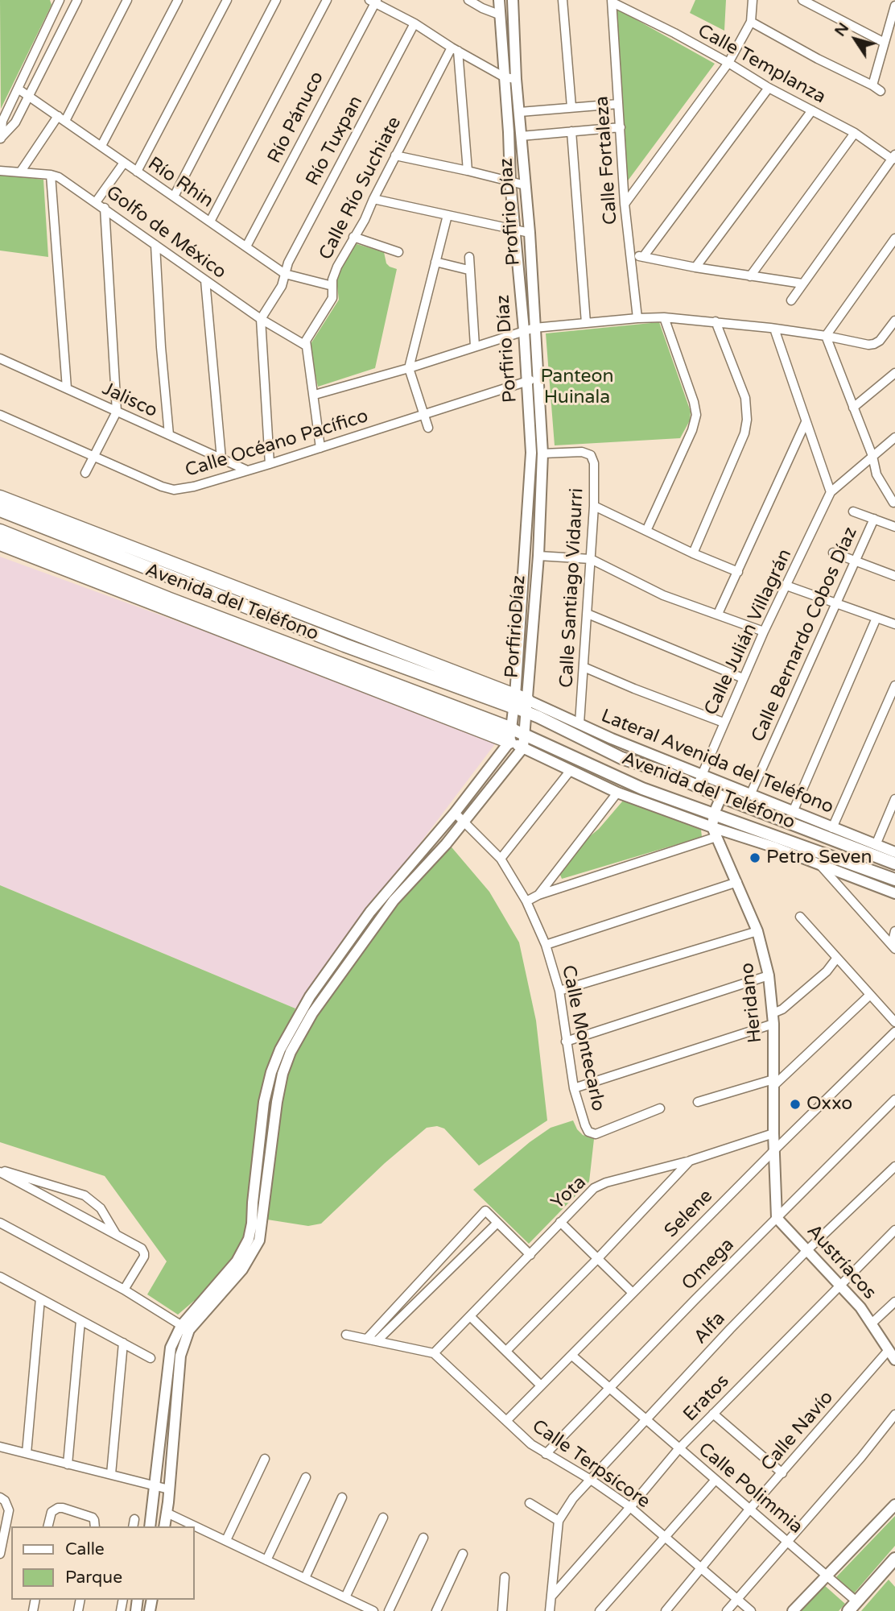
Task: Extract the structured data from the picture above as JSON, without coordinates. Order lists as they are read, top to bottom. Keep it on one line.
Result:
{"streets":{"main road":["Avenida del Teléfono"],"street":["Calle Templanza","Río Pánuco","Río Tuxpan","Calle Fortaleza","Río Rhin","Calle Río Suchiate","Profirio Díaz","Golfo de México","Porfirio Díaz","Jalisco","Calle Océano Pacífico","Calle Santiago Vidaurri","PorfirioDíaz","Calle Julián Villagrán","Calle Bernardo Cobos Díaz","Lateral Avenida del Teléfono","Heridano","Calle Montecarlo","Yota","Selene","Austríacos","Omega","Alfa","Eratos","Calle Navío","Calle Terpsícore","Calle Polimmia"]},"crossings":[["Calle Templanza","Calle Fortaleza"],["Río Pánuco","Río Rhin"],["Río Tuxpan","Río Rhin"],["Río Tuxpan","Golfo de México"],["Río Rhin","Calle Río Suchiate"],["Calle Río Suchiate","Golfo de México"],["Profirio Díaz","Porfirio Díaz"],["Profirio Díaz","Calle Océano Pacífico"],["Profirio Díaz","Calle Santiago Vidaurri"],["Profirio Díaz","PorfirioDíaz"],["Porfirio Díaz","Calle Océano Pacífico"],["Porfirio Díaz","Avenida del Teléfono"],["Porfirio Díaz","PorfirioDíaz"],["Porfirio Díaz","Lateral Avenida del Teléfono"],["Jalisco","Calle Océano Pacífico"],["Calle Santiago Vidaurri","Lateral Avenida del Teléfono"],["Avenida del Teléfono","PorfirioDíaz"],["Avenida del Teléfono","Calle Julián Villagrán"],["Avenida del Teléfono","Lateral Avenida del Teléfono"],["PorfirioDíaz","Lateral Avenida del Teléfono"],["Calle Julián Villagrán","Lateral Avenida del Teléfono"],["Calle Bernardo Cobos Díaz","Lateral Avenida del Teléfono"],["Heridano","Yota"],["Heridano","Selene"],["Heridano","Austríacos"],["Heridano","Omega"],["Yota","Calle Terpsícore"],["Selene","Calle Terpsícore"],["Selene","Calle Polimmia"],["Austríacos","Omega"],["Austríacos","Alfa"],["Austríacos","Eratos"],["Austríacos","Calle Navío"],["Omega","Calle Terpsícore"],["Omega","Calle Polimmia"],["Alfa","Calle Terpsícore"],["Alfa","Calle Polimmia"],["Eratos","Calle Terpsícore"],["Eratos","Calle Polimmia"],["Calle Navío","Calle Terpsícore"],["Calle Navío","Calle Polimmia"]],"parks":["Panteon Huinala"],"places":["Petro Seven","Oxxo"],"legend":["Calle","Parque"],"north":"top left"}
